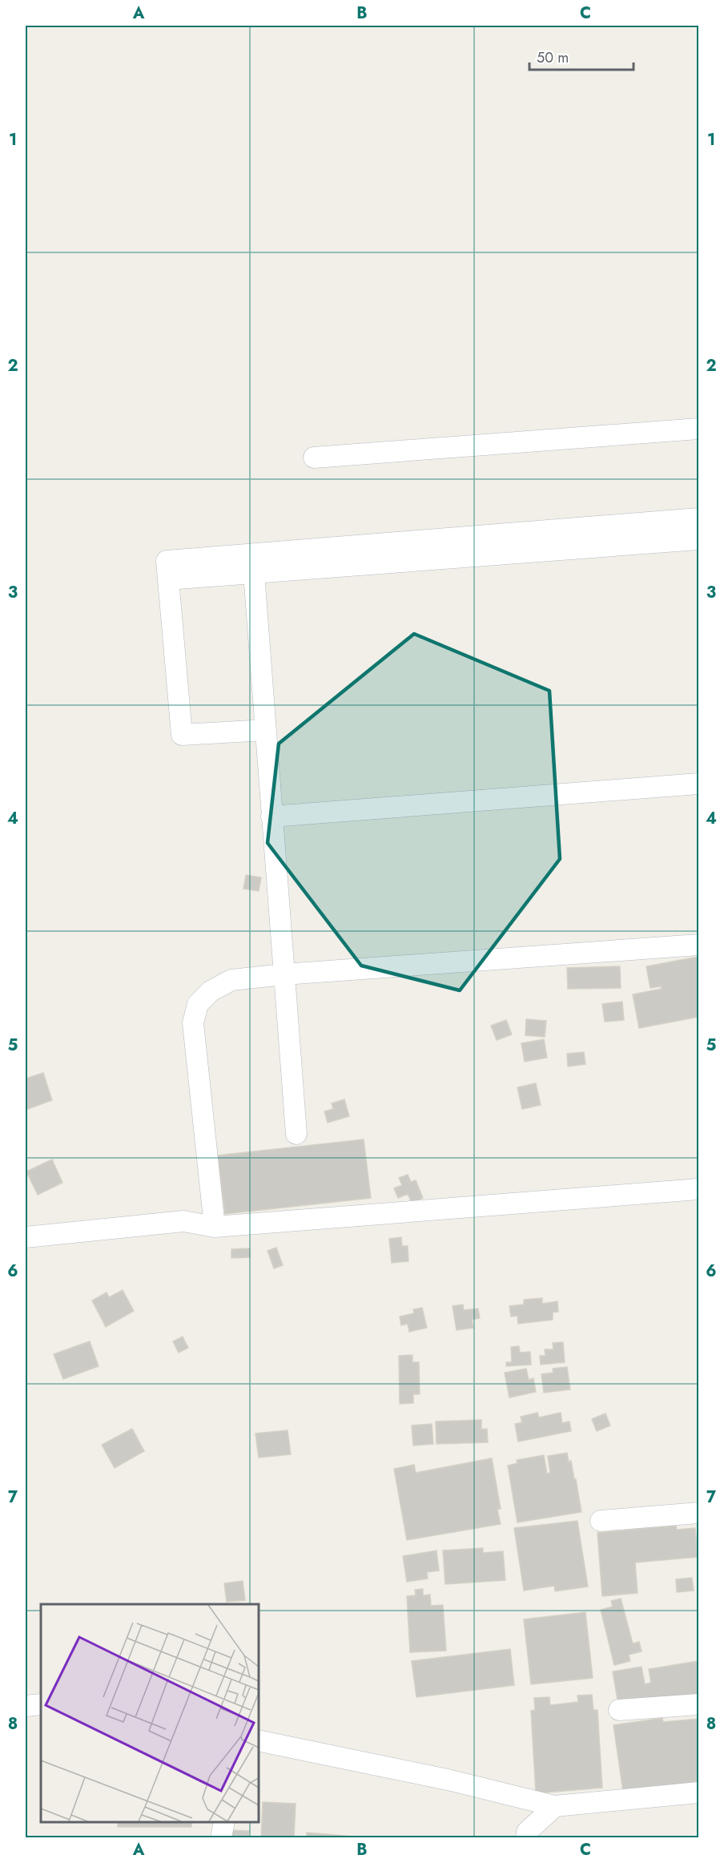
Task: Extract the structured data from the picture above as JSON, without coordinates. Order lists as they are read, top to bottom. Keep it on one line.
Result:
{"scale_bar":"50 m","grid":{"columns":["A","B","C"],"rows":["1","2","3","4","5","6","7","8"]}}
